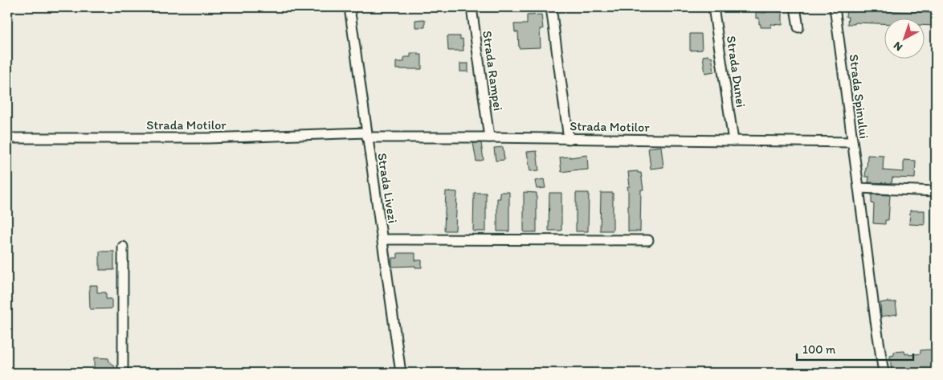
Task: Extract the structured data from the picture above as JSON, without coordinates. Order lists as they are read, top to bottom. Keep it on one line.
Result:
{"streets":{"street":["Strada Rampei","Strada Dunei","Strada Spinului","Strada Motilor","Strada Livezi"]},"crossings":[["Strada Rampei","Strada Motilor"],["Strada Dunei","Strada Motilor"],["Strada Spinului","Strada Motilor"],["Strada Motilor","Strada Livezi"]],"scale_bar":"100 m","north":"bottom left"}
